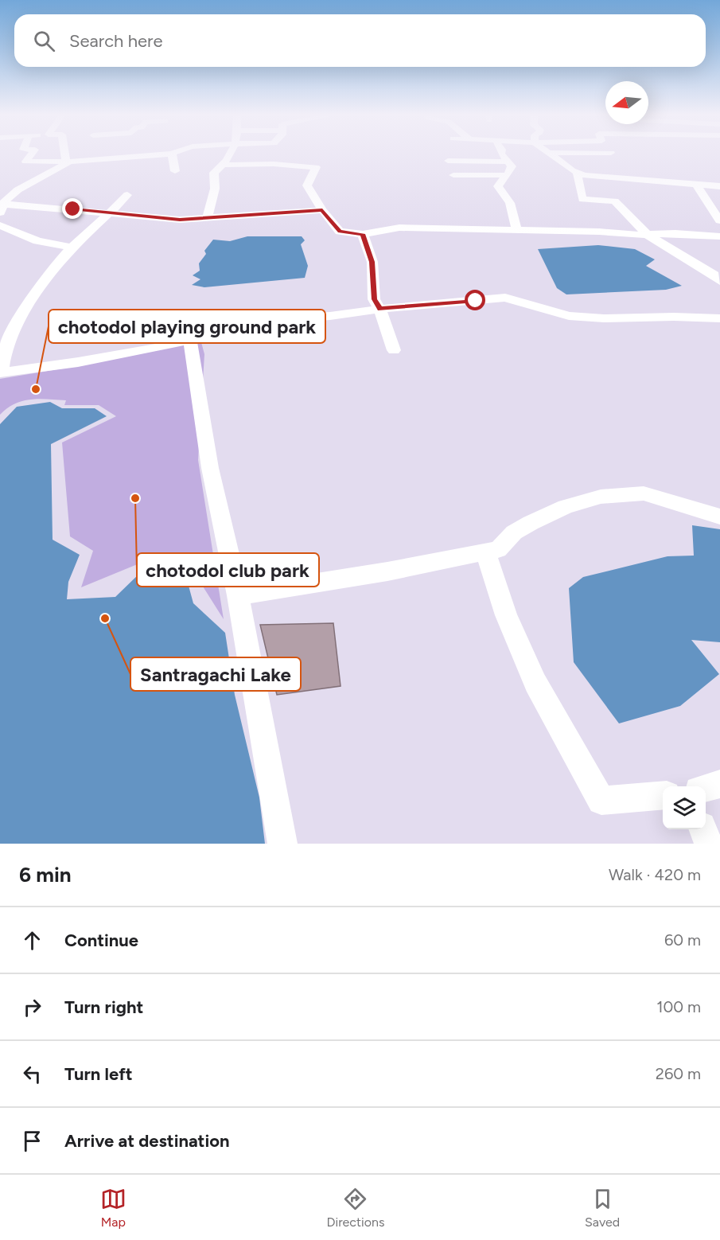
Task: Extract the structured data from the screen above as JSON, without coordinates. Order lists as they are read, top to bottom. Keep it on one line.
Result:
{"places":["chotodol playing ground park","chotodol club park","Santragachi Lake"],"north":"left","page":{"search":"Search here","heading":["6 min","Walk · 420 m"],"list":[["Continue","60 m"],["Turn right","100 m"],["Turn left","260 m"],"Arrive at destination"],"nav":["Map","Directions","Saved"]}}
